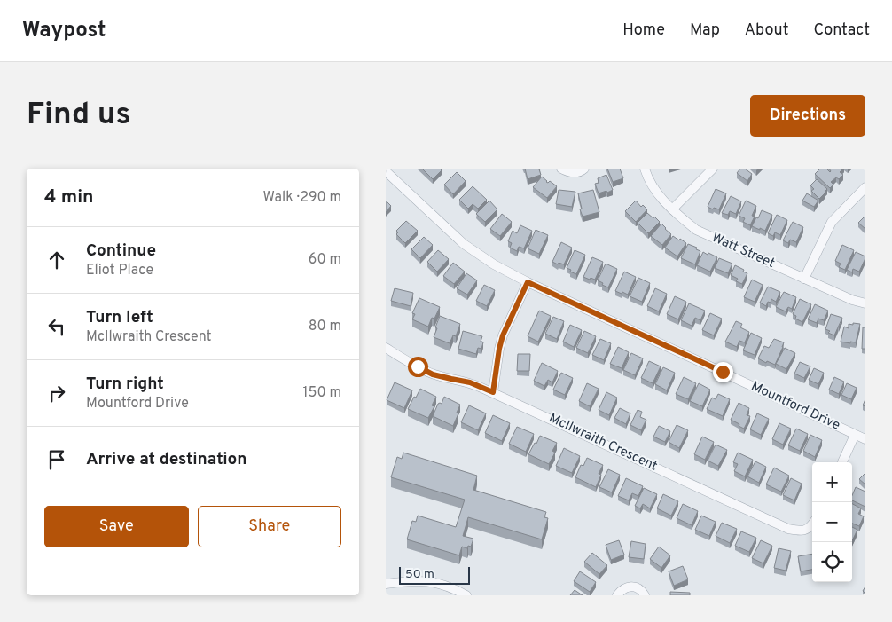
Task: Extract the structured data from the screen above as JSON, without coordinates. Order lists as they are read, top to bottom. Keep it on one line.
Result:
{"streets":{"street":["Watt Street","Mountford Drive","McIlwraith Crescent"]},"scale_bar":"50 m","page":{"header":"Waypost","nav":["Home","Map","About","Contact"],"buttons":["Directions",["Save","Share"]],"title":"Find us","heading":["4 min","Walk · 290 m"],"list":[["Continue","Eliot Place","60 m"],["Turn left","McIlwraith Crescent","80 m"],["Turn right","Mountford Drive","150 m"],"Arrive at destination"],"map_buttons":["+","−"],"scale":"50 m"}}
